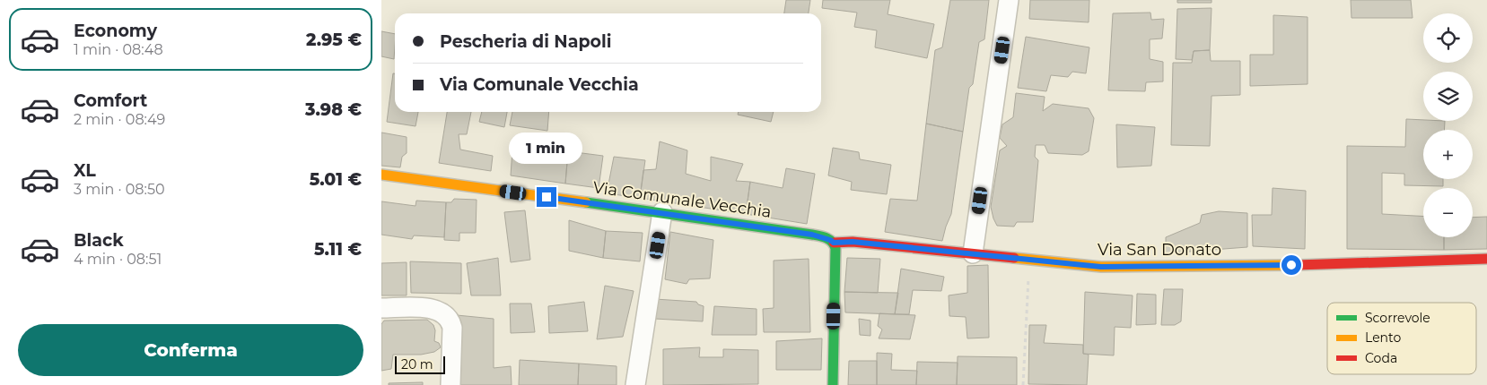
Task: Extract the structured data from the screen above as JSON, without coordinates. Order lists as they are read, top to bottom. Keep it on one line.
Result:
{"streets":{"street":["Via Comunale Vecchia","Via San Donato"]},"crossings":[["Via Comunale Vecchia","Via San Donato"]],"legend":["Scorrevole","Lento","Coda"],"scale_bar":"20 m","page":{"list":[{"name":"Economy","note":"1 min · 08:48","value":"2.95 €"},{"name":"Comfort","note":"2 min · 08:49","value":"3.98 €"},{"name":"XL","note":"3 min · 08:50","value":"5.01 €"},{"name":"Black","note":"4 min · 08:51","value":"5.11 €"}],"map_buttons":["+","−"],"banner":["Pescheria di Napoli","Via Comunale Vecchia"],"bubble":"1 min","buttons":"Conferma","scale":"20 m"}}
